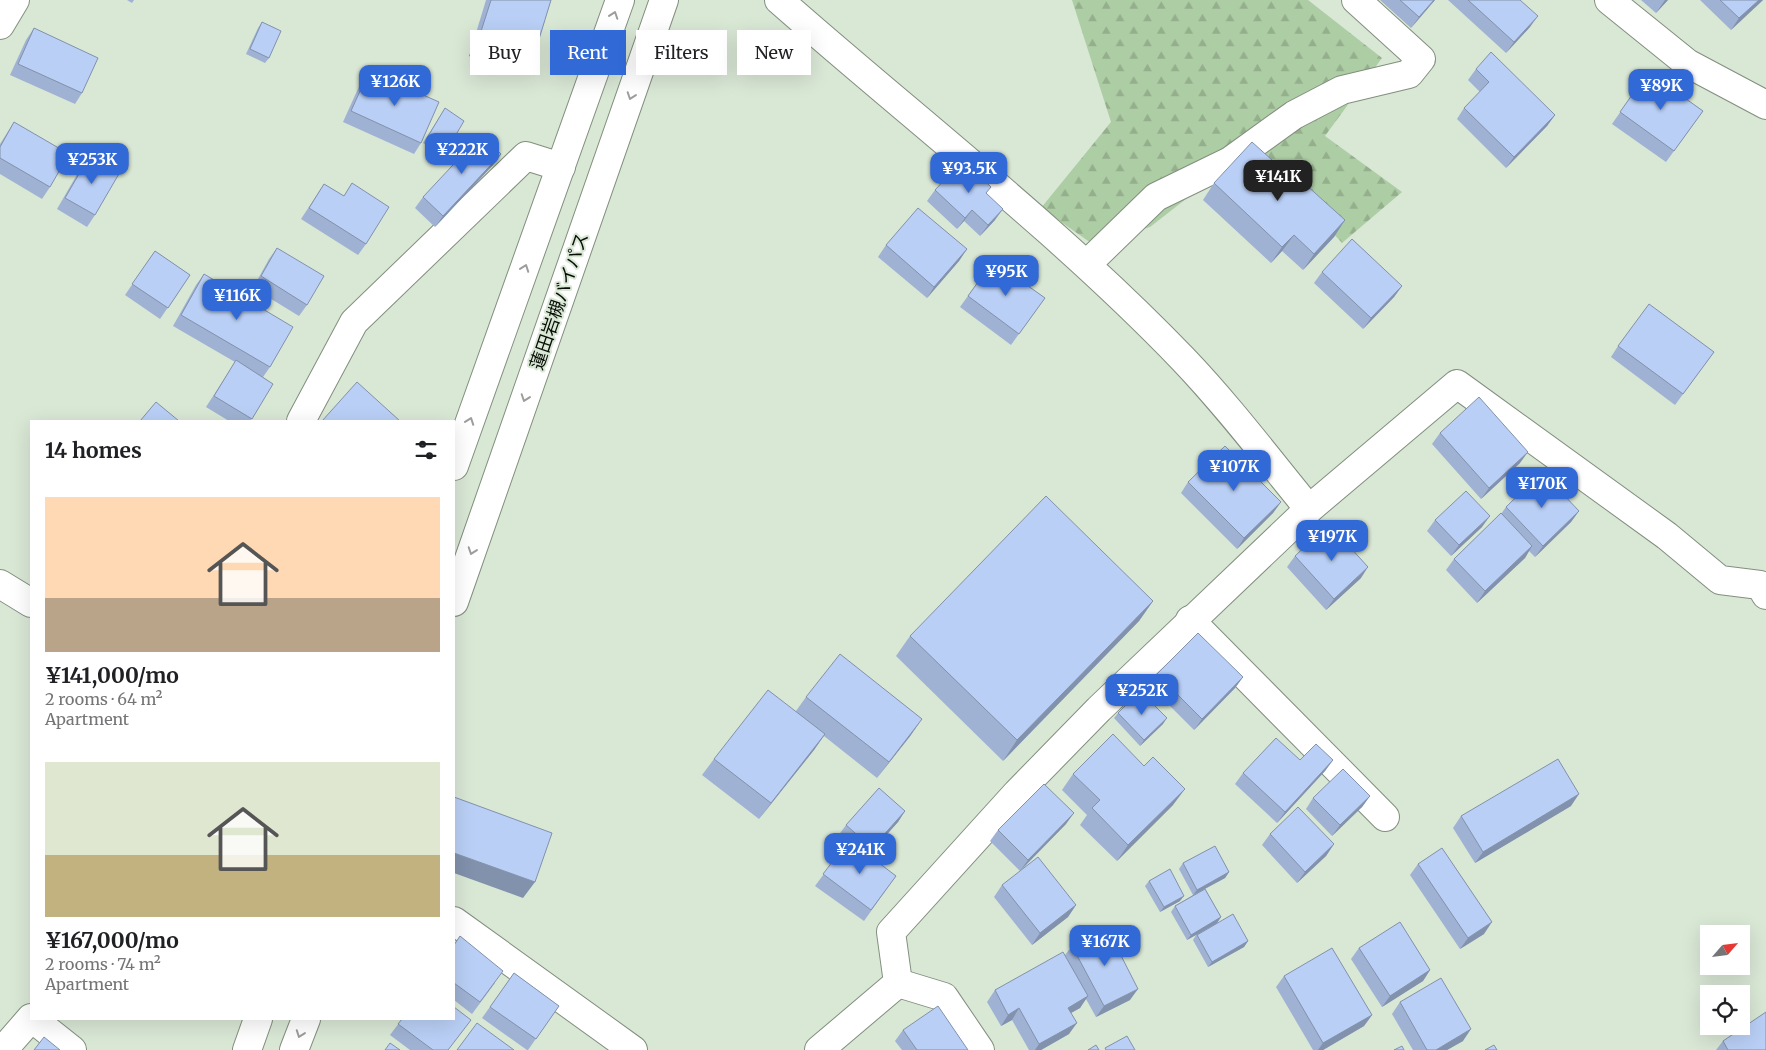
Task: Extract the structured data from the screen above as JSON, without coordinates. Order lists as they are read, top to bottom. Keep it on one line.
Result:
{"streets":{"main road":["蓮田岩槻バイパス"]},"north":"top right","page":{"chip":["Buy","Rent","Filters","New"],"price":["¥126K","¥89K","¥222K","¥253K","¥93.5K","¥141K","¥95K","¥116K","¥107K","¥170K","¥197K","¥252K","¥241K","¥167K"],"heading":"14 homes","list":[{"name":"¥141,000/mo","note":"2 rooms · 64 m² · Apartment"},{"name":"¥167,000/mo","note":"2 rooms · 74 m² · Apartment"}]}}
